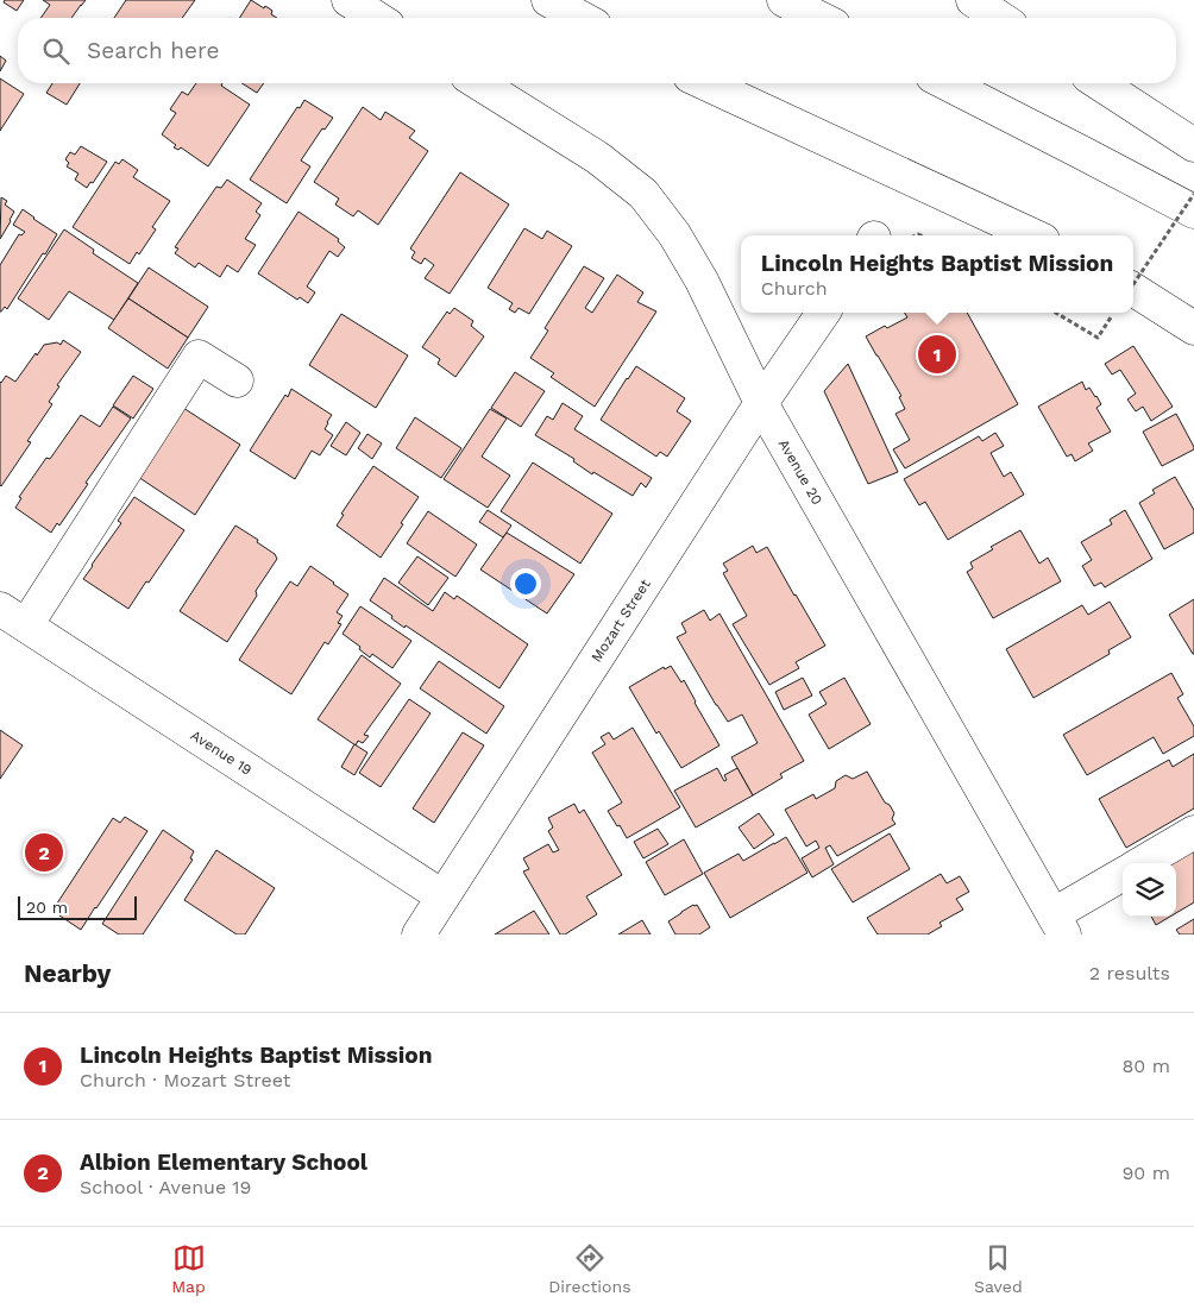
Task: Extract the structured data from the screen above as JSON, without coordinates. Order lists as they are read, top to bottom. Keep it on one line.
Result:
{"streets":{"main road":["Avenue 20","Mozart Street","Avenue 19"]},"crossings":[["Avenue 20","Mozart Street"],["Mozart Street","Avenue 19"]],"scale_bar":"20 m","page":{"search":"Search here","popup":["Lincoln Heights Baptist Mission","Church"],"pins":["1","2"],"scale":"20 m","heading":["Nearby","2 results"],"list":[{"mark":"1","name":"Lincoln Heights Baptist Mission","note":"Church · Mozart Street","value":"80 m"},{"mark":"2","name":"Albion Elementary School","note":"School · Avenue 19","value":"90 m"}],"nav":["Map","Directions","Saved"]}}
